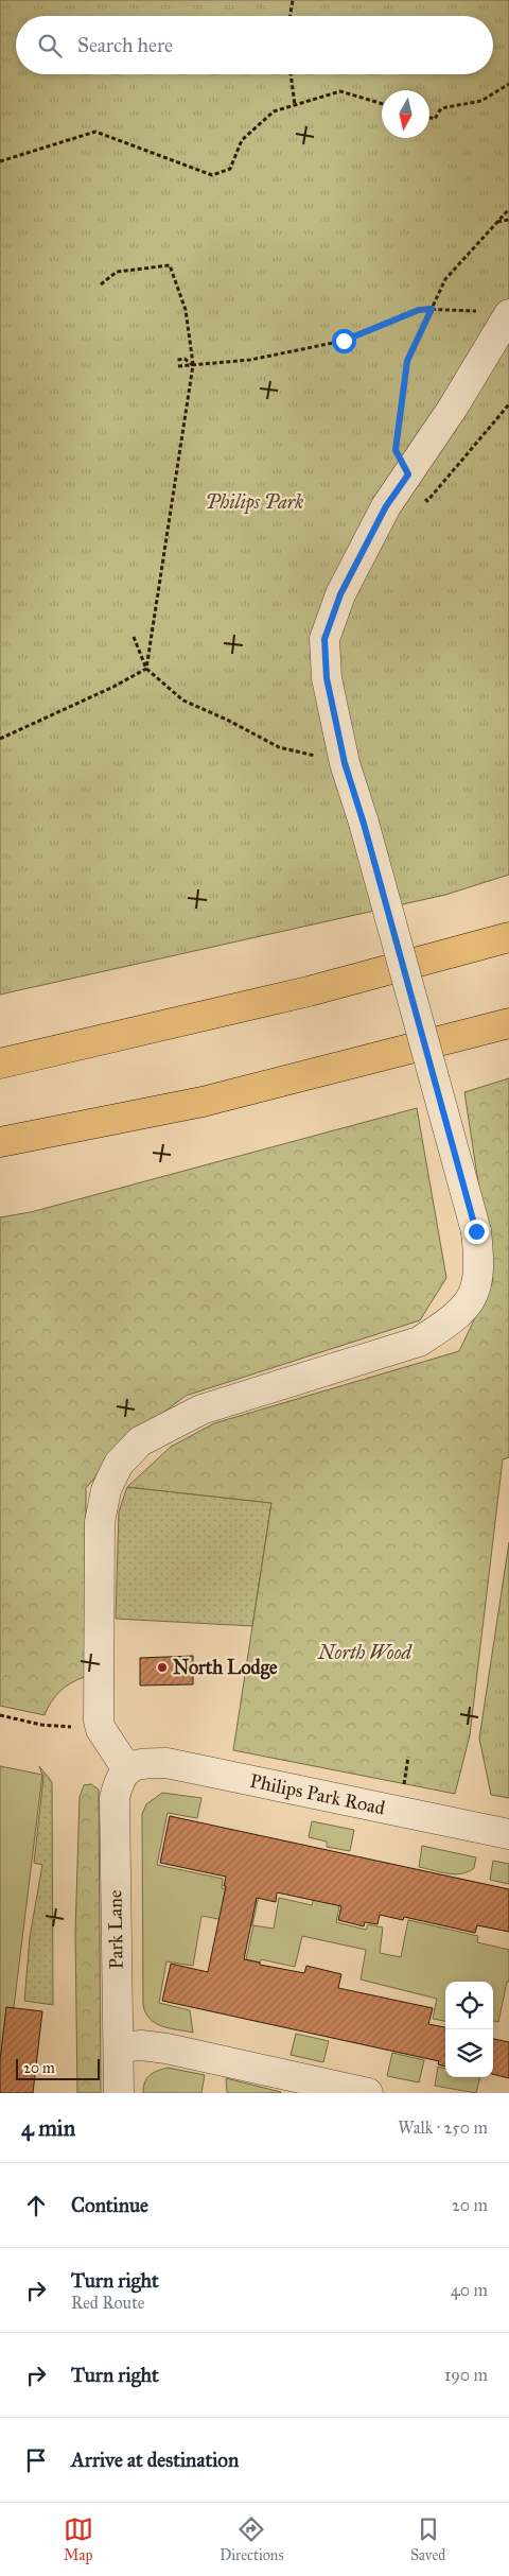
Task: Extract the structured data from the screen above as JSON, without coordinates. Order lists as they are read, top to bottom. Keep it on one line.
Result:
{"streets":{"street":["Philips Park Road","Park Lane"]},"crossings":[["Philips Park Road","Park Lane"]],"parks":["Philips Park","North Wood"],"places":["North Lodge"],"scale_bar":"20 m","north":"bottom","page":{"search":"Search here","scale":"20 m","heading":["4 min","Walk · 250 m"],"list":[["Continue","20 m"],["Turn right","Red Route","40 m"],["Turn right","190 m"],"Arrive at destination"],"nav":["Map","Directions","Saved"]}}
